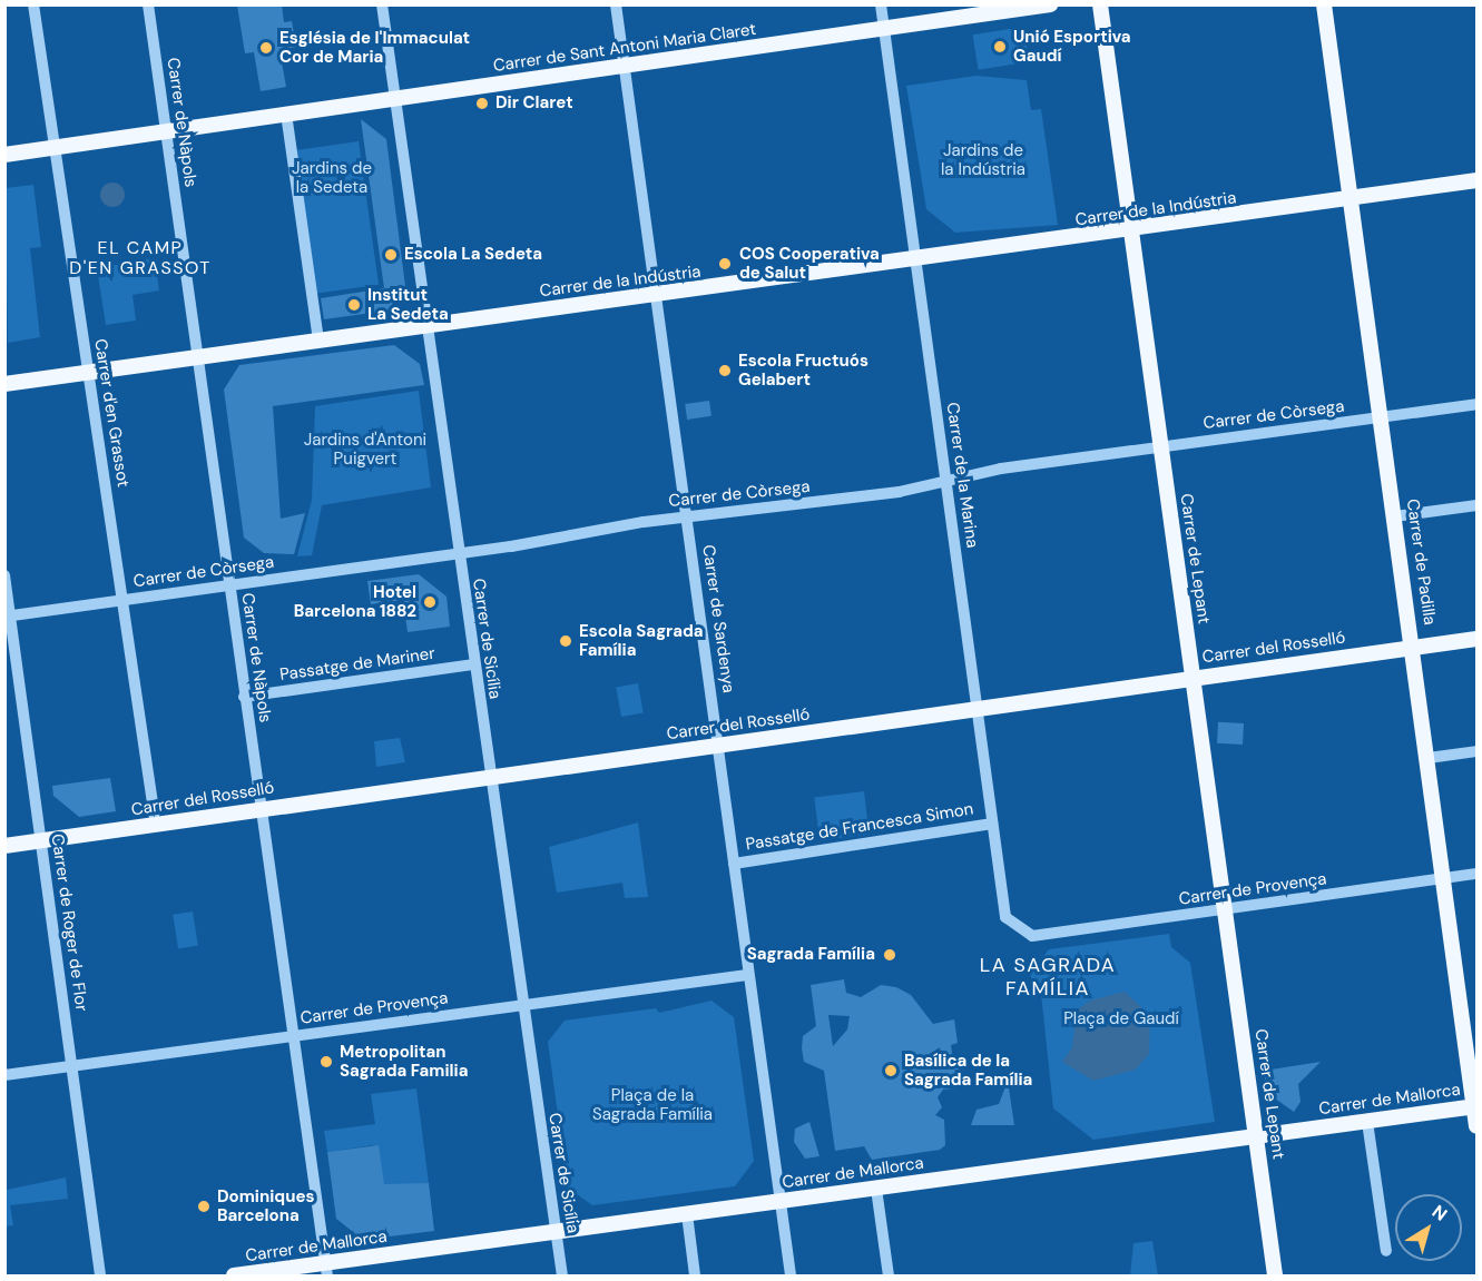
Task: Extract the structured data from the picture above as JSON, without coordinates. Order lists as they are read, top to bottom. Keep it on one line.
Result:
{"streets":{"main road":["Carrer de Sant Antoni Maria Claret","Carrer de la Indústria","Carrer de Lepant","Carrer de Padilla","Carrer del Rosselló","Carrer de Mallorca"],"street":["Carrer de Nàpols","Carrer d'en Grassot","Carrer de Còrsega","Carrer de la Marina","Carrer de Sardenya","Carrer de Sicília","Passatge de Mariner","Passatge de Francesca Simon","Carrer de Provença","Carrer de Roger de Flor"]},"crossings":[["Carrer de Sant Antoni Maria Claret","Carrer de Nàpols"],["Carrer de Sant Antoni Maria Claret","Carrer d'en Grassot"],["Carrer de Sant Antoni Maria Claret","Carrer de la Marina"],["Carrer de Sant Antoni Maria Claret","Carrer de Sardenya"],["Carrer de Sant Antoni Maria Claret","Carrer de Sicília"],["Carrer de Nàpols","Carrer de la Indústria"],["Carrer de Nàpols","Carrer de Còrsega"],["Carrer de Nàpols","Carrer del Rosselló"],["Carrer de Nàpols","Passatge de Mariner"],["Carrer de Nàpols","Carrer de Provença"],["Carrer de Nàpols","Carrer de Mallorca"],["Carrer de la Indústria","Carrer d'en Grassot"],["Carrer de la Indústria","Carrer de la Marina"],["Carrer de la Indústria","Carrer de Lepant"],["Carrer de la Indústria","Carrer de Padilla"],["Carrer de la Indústria","Carrer de Sardenya"],["Carrer de la Indústria","Carrer de Sicília"],["Carrer d'en Grassot","Carrer de Còrsega"],["Carrer d'en Grassot","Carrer del Rosselló"],["Carrer de Còrsega","Carrer de la Marina"],["Carrer de Còrsega","Carrer de Lepant"],["Carrer de Còrsega","Carrer de Padilla"],["Carrer de Còrsega","Carrer de Sardenya"],["Carrer de Còrsega","Carrer de Sicília"],["Carrer de Còrsega","Carrer de Roger de Flor"],["Carrer de la Marina","Carrer del Rosselló"],["Carrer de la Marina","Passatge de Francesca Simon"],["Carrer de la Marina","Carrer de Provença"],["Carrer de Lepant","Carrer del Rosselló"],["Carrer de Lepant","Carrer de Provença"],["Carrer de Lepant","Carrer de Mallorca"],["Carrer de Padilla","Carrer del Rosselló"],["Carrer de Padilla","Carrer de Provença"],["Carrer de Padilla","Carrer de Mallorca"],["Carrer de Sardenya","Carrer del Rosselló"],["Carrer de Sardenya","Passatge de Francesca Simon"],["Carrer de Sardenya","Carrer de Provença"],["Carrer de Sardenya","Carrer de Mallorca"],["Carrer de Sicília","Carrer del Rosselló"],["Carrer de Sicília","Passatge de Mariner"],["Carrer de Sicília","Carrer de Provença"],["Carrer de Sicília","Carrer de Mallorca"],["Carrer del Rosselló","Carrer de Roger de Flor"],["Carrer de Provença","Carrer de Roger de Flor"]],"districts":["EL CAMP D'EN GRASSOT","LA SAGRADA FAMÍLIA"],"parks":["Jardins de la Indústria","Jardins de la Sedeta","Jardins d'Antoni Puigvert","Plaça de Gaudí","Plaça de la Sagrada Família"],"places":["Unió Esportiva Gaudí","Església de l'Immaculat Cor de Maria","Dir Claret","Escola La Sedeta","COS Cooperativa de Salut","Institut La Sedeta","Escola Fructuós Gelabert","Hotel Barcelona 1882","Escola Sagrada Família","Sagrada Família","Metropolitan Sagrada Familia","Basílica de la Sagrada Família","Dominiques Barcelona"],"north":"top right"}
